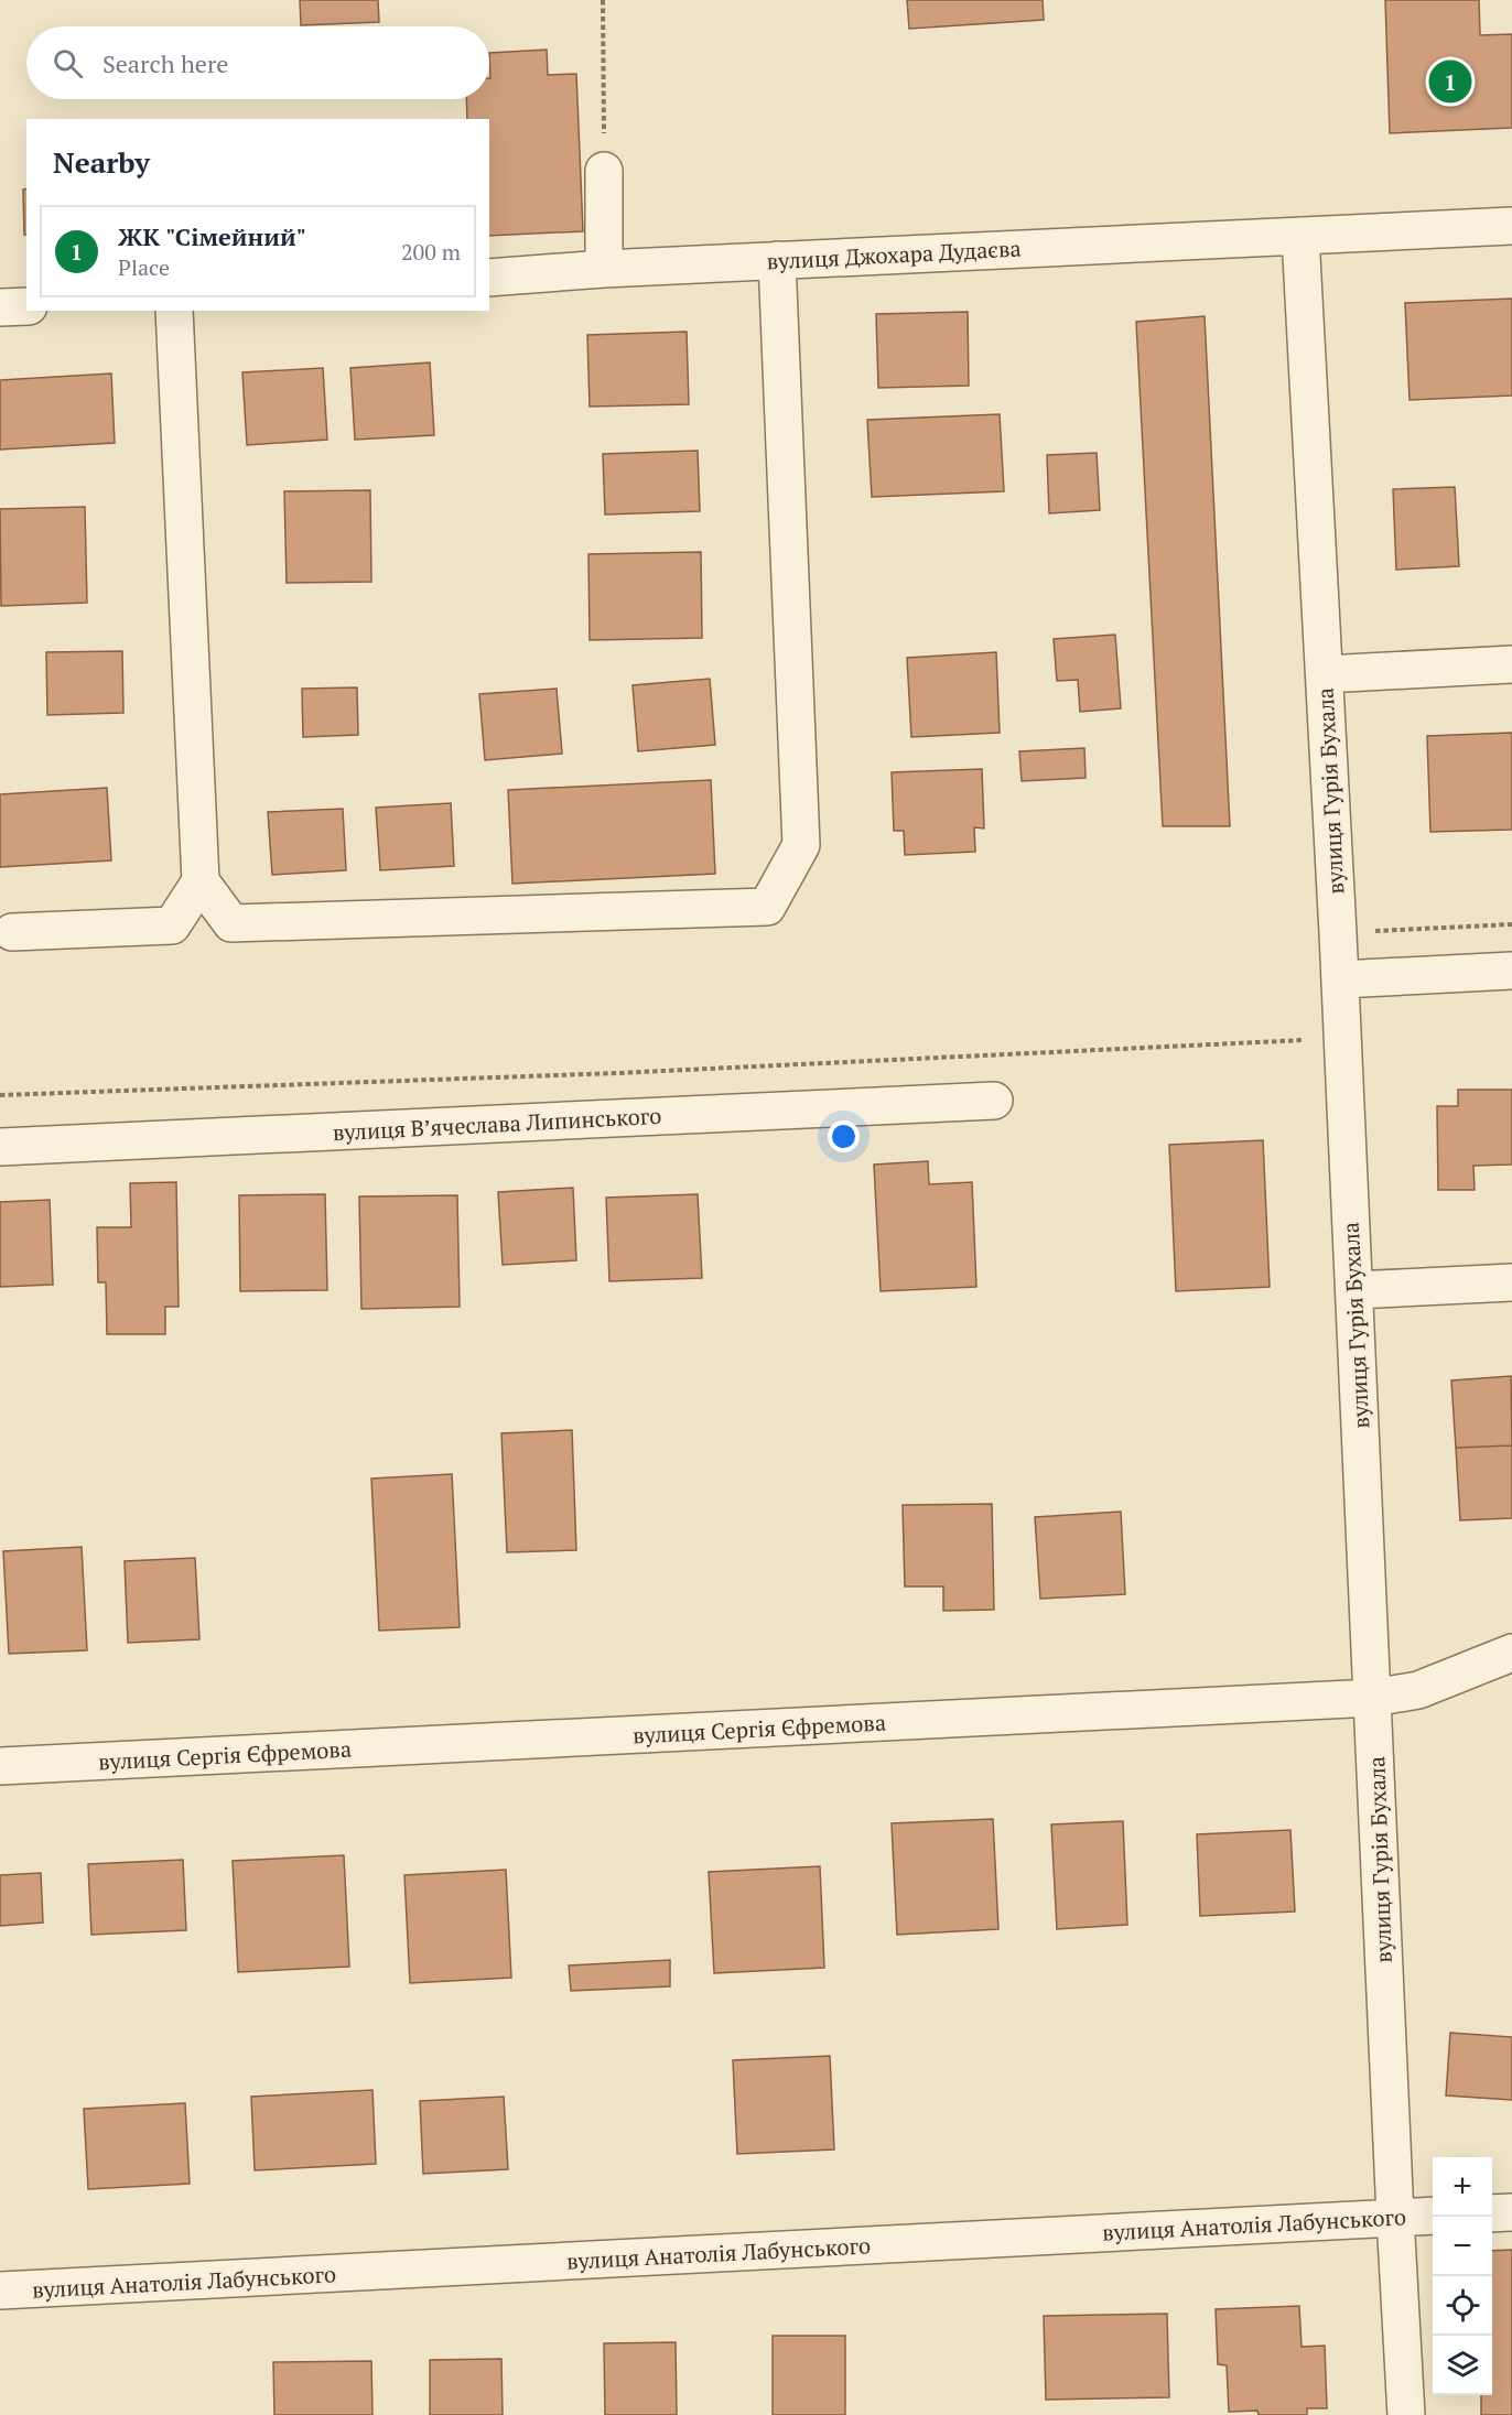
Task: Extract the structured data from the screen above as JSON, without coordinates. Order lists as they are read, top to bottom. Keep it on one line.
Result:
{"streets":{"street":["вулиця Джохара Дудаєва","вулиця Гурія Бухала","вулиця Вʼячеслава Липинського","вулиця Сергія Єфремова","вулиця Анатолія Лабунського"]},"crossings":[["вулиця Джохара Дудаєва","вулиця Гурія Бухала"],["вулиця Гурія Бухала","вулиця Сергія Єфремова"],["вулиця Гурія Бухала","вулиця Анатолія Лабунського"]],"page":{"search":"Search here","pins":"1","heading":"Nearby","list":[{"mark":"1","name":"ЖК \"Сімейний\"","note":"Place","value":"200 m"}],"map_buttons":["+","−"]}}
